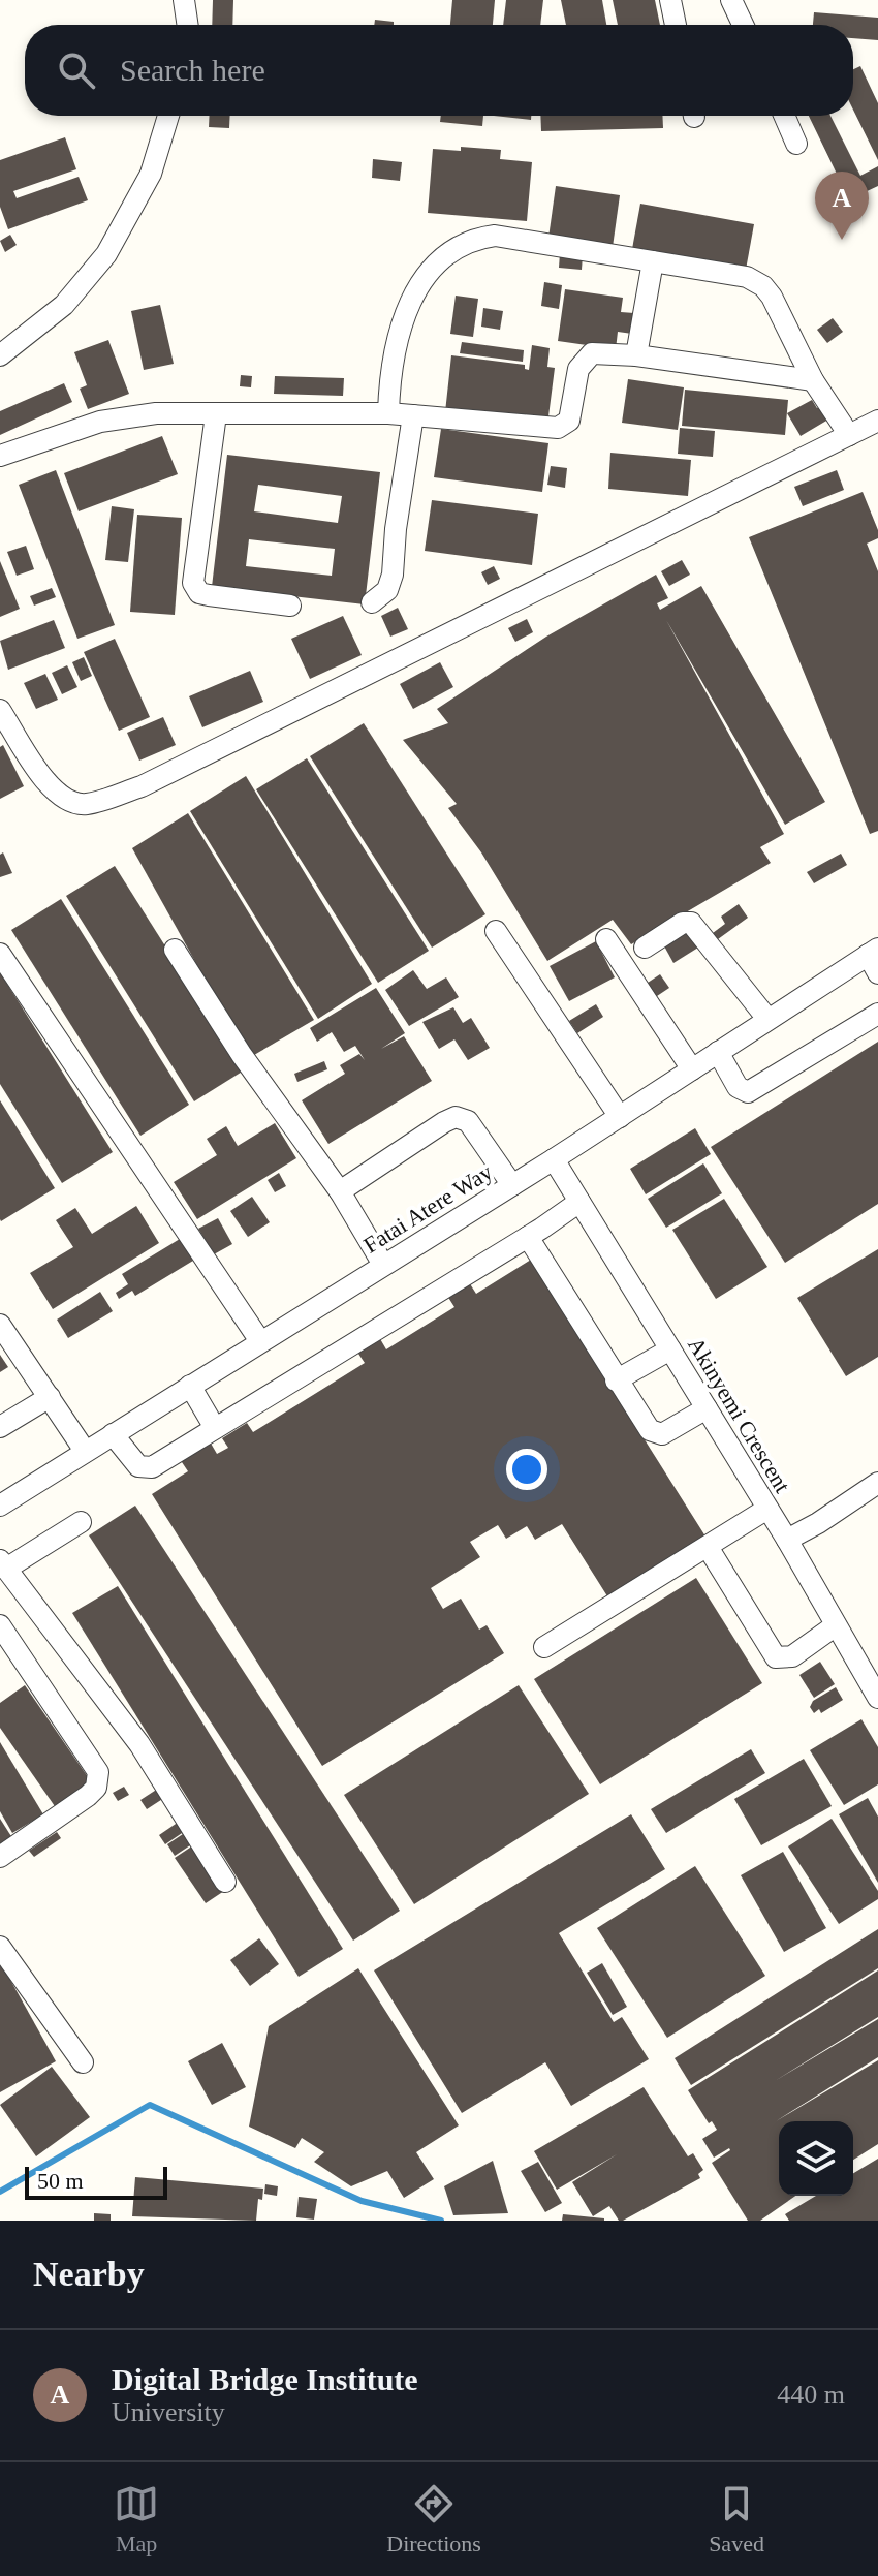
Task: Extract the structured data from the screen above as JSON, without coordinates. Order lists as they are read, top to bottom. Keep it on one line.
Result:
{"streets":{"street":["Fatai Atere Way","Akinyemi Crescent"]},"crossings":[["Fatai Atere Way","Akinyemi Crescent"]],"scale_bar":"50 m","page":{"search":"Search here","pins":"A","scale":"50 m","heading":"Nearby","list":[{"mark":"A","name":"Digital Bridge Institute","note":"University","value":"440 m"}],"nav":["Map","Directions","Saved"]}}
